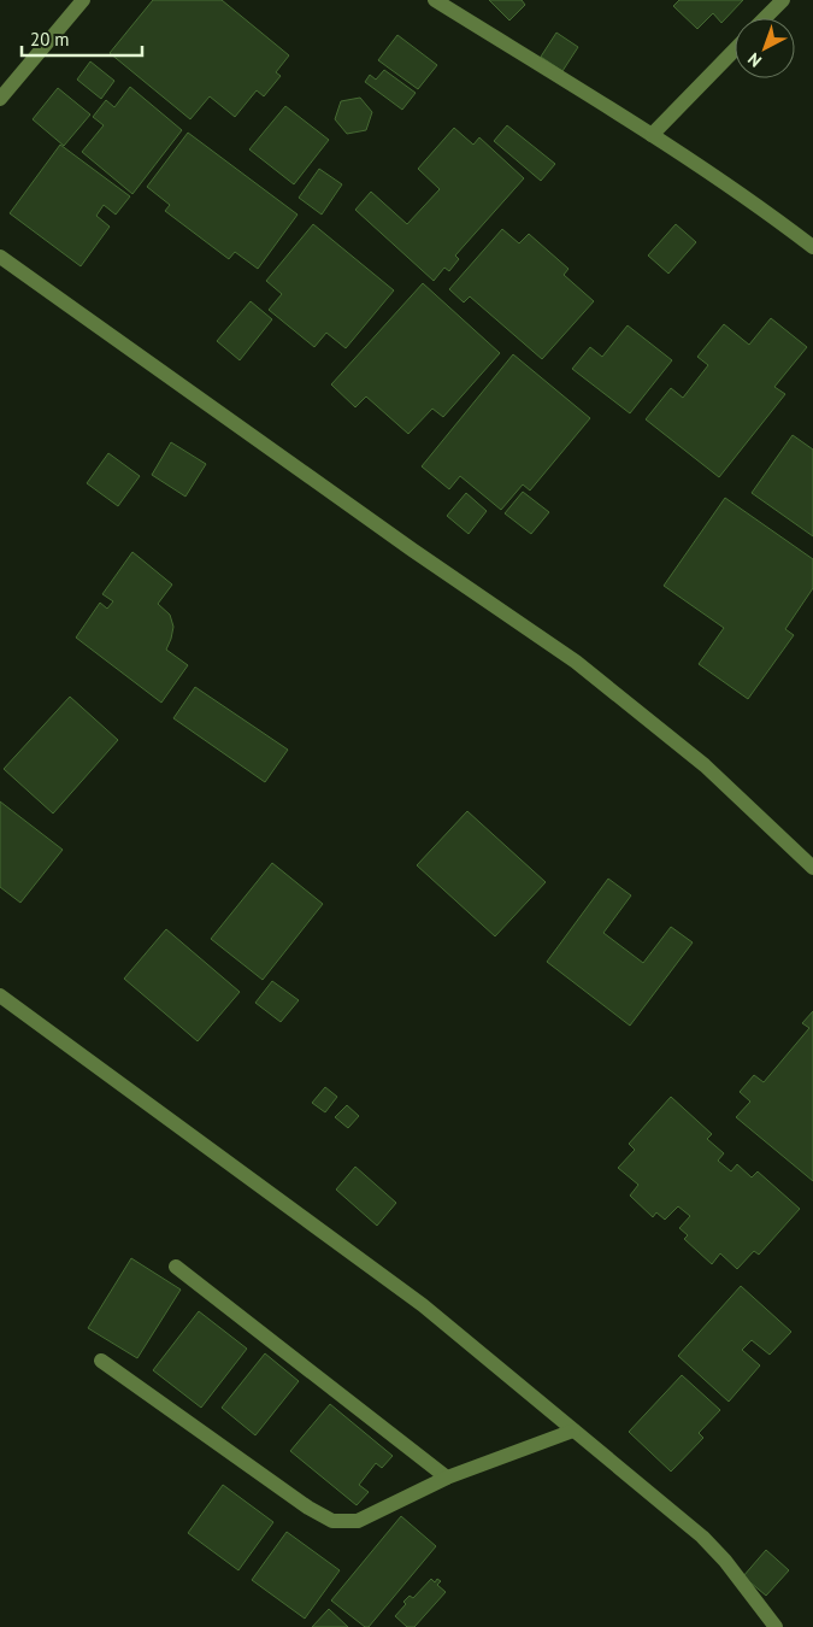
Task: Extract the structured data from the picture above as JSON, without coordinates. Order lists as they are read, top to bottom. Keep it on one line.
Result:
{"scale_bar":"20 m","north":"bottom left"}
